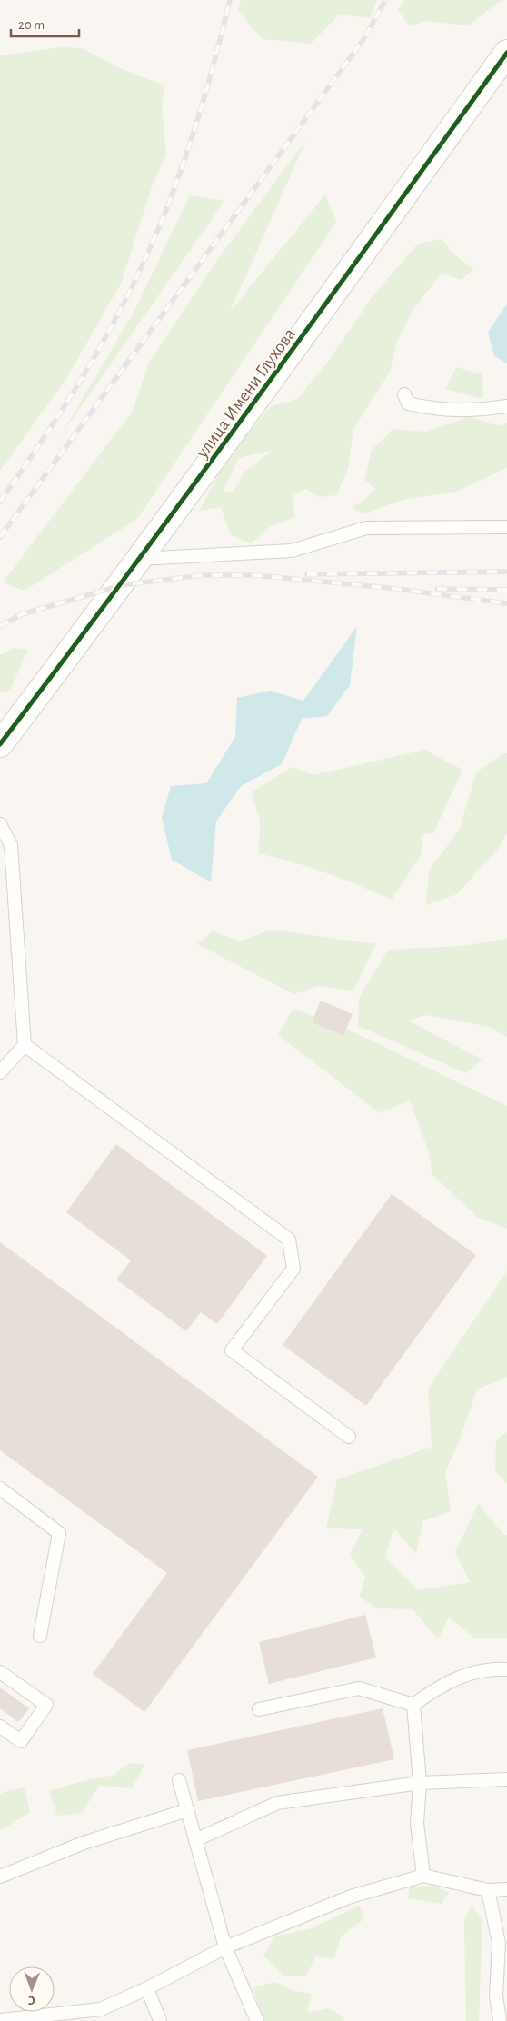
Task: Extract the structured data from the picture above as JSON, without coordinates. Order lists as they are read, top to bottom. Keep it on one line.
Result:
{"streets":{"street":["улица Имени Глухова"]},"scale_bar":"20 m","north":"bottom"}
